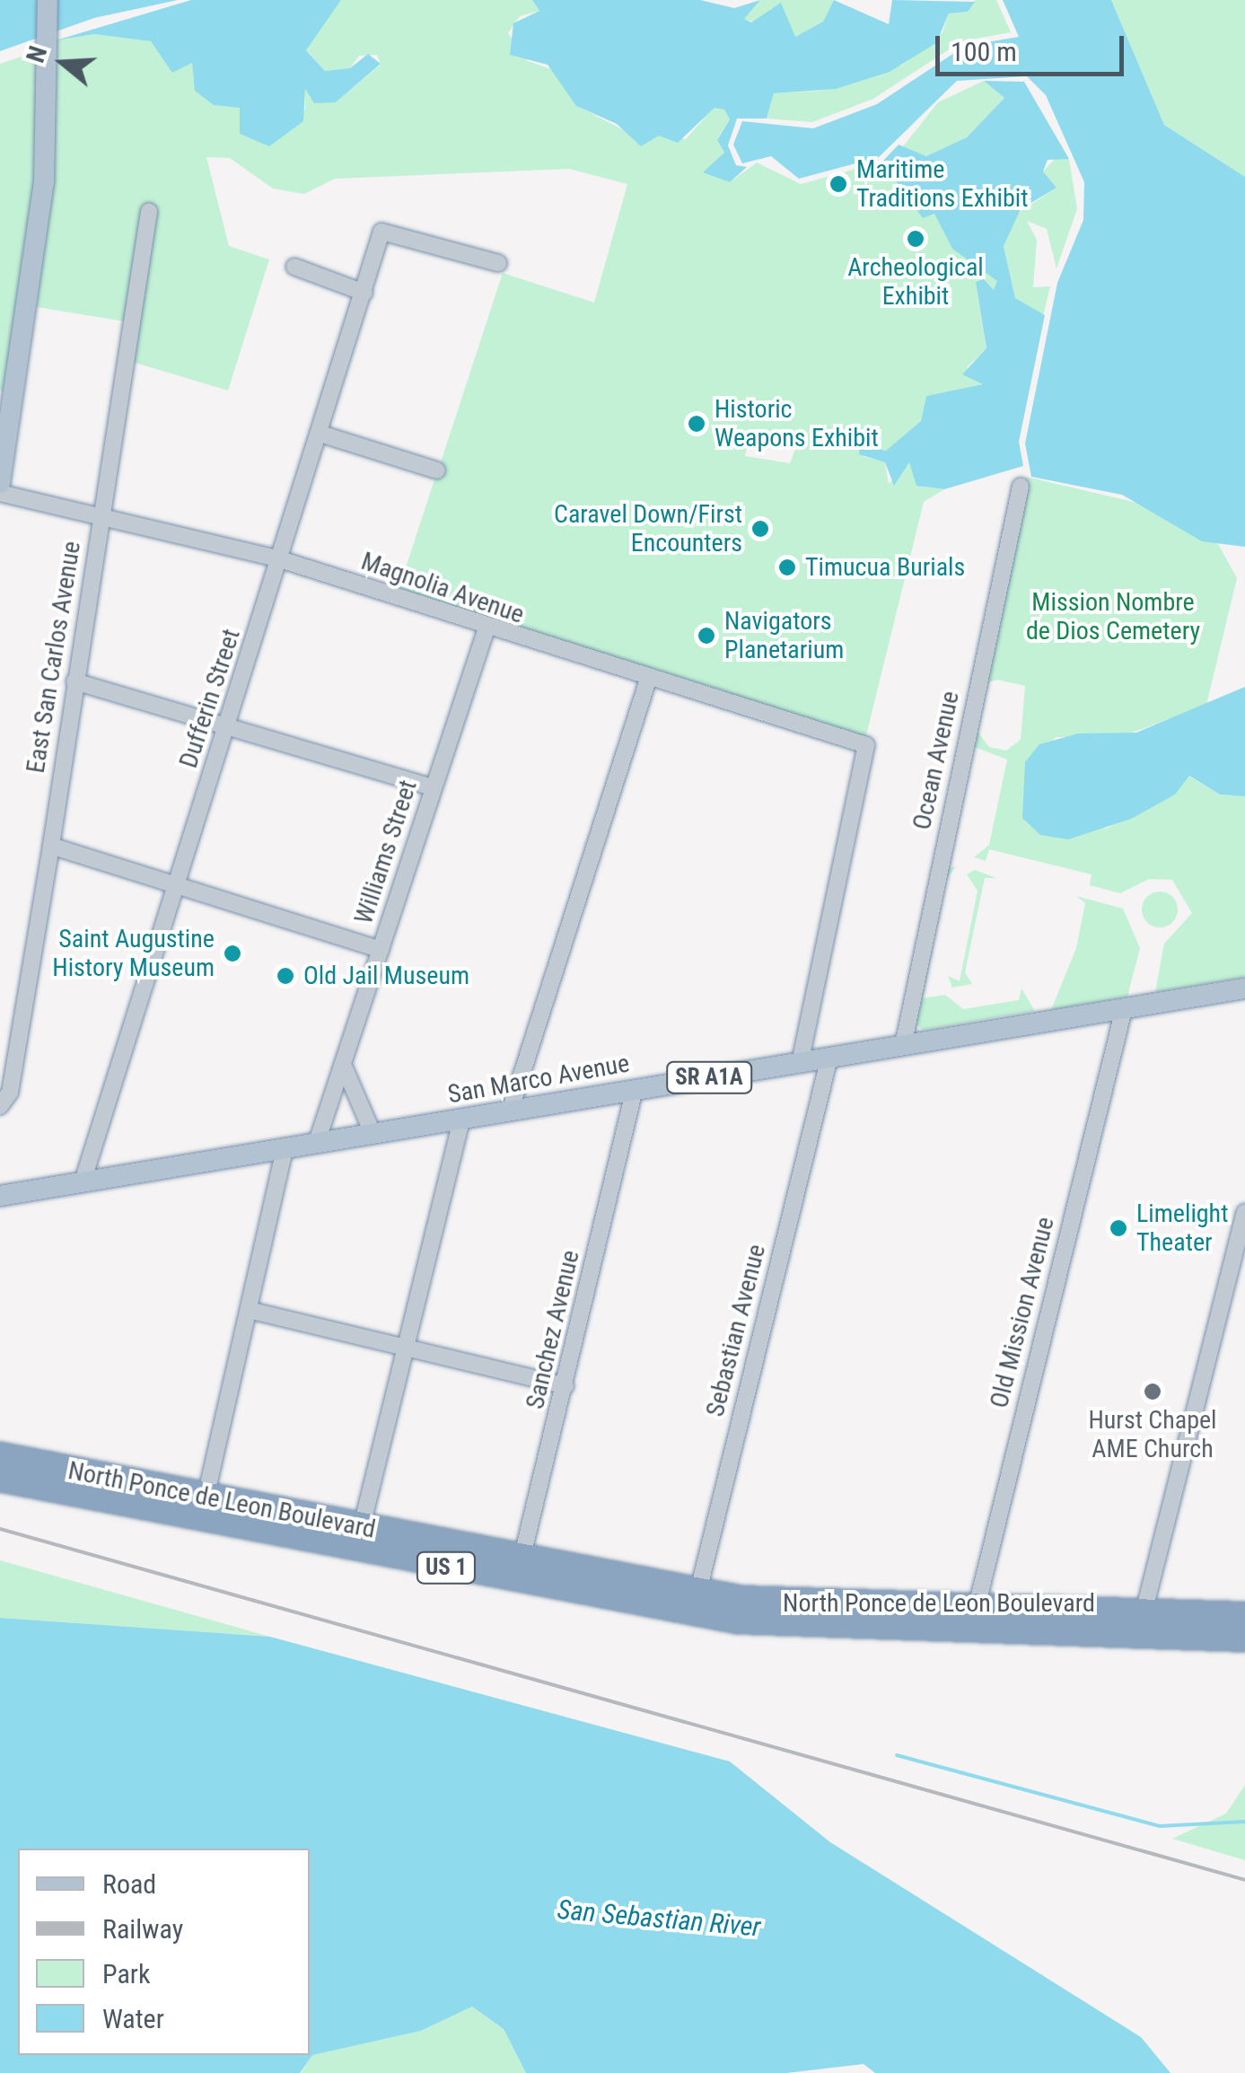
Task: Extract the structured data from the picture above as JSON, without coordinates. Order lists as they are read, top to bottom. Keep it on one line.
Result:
{"streets":{"highway":["North Ponce de Leon Boulevard","US 1"],"main road":["SR A1A","San Marco Avenue"],"street":["Magnolia Avenue","East San Carlos Avenue","Dufferin Street","Ocean Avenue","Williams Street","Old Mission Avenue","Sanchez Avenue","Sebastian Avenue"]},"crossings":[["Magnolia Avenue","East San Carlos Avenue"],["Magnolia Avenue","Dufferin Street"],["Magnolia Avenue","Williams Street"],["Magnolia Avenue","San Marco Avenue"],["Dufferin Street","San Marco Avenue"],["Ocean Avenue","San Marco Avenue"],["Williams Street","San Marco Avenue"],["San Marco Avenue","Old Mission Avenue"],["San Marco Avenue","Sanchez Avenue"],["San Marco Avenue","Sebastian Avenue"],["Old Mission Avenue","North Ponce de Leon Boulevard"],["Sanchez Avenue","North Ponce de Leon Boulevard"],["Sebastian Avenue","North Ponce de Leon Boulevard"]],"water":["San Sebastian River"],"parks":["Mission Nombre de Dios Cemetery"],"places":["Maritime Traditions Exhibit","Archeological Exhibit","Historic Weapons Exhibit","Caravel Down/First Encounters","Timucua Burials","Navigators Planetarium","Saint Augustine History Museum","Old Jail Museum","Limelight Theater","Hurst Chapel AME Church"],"legend":["Road","Railway","Park","Water"],"scale_bar":"100 m","north":"left"}
